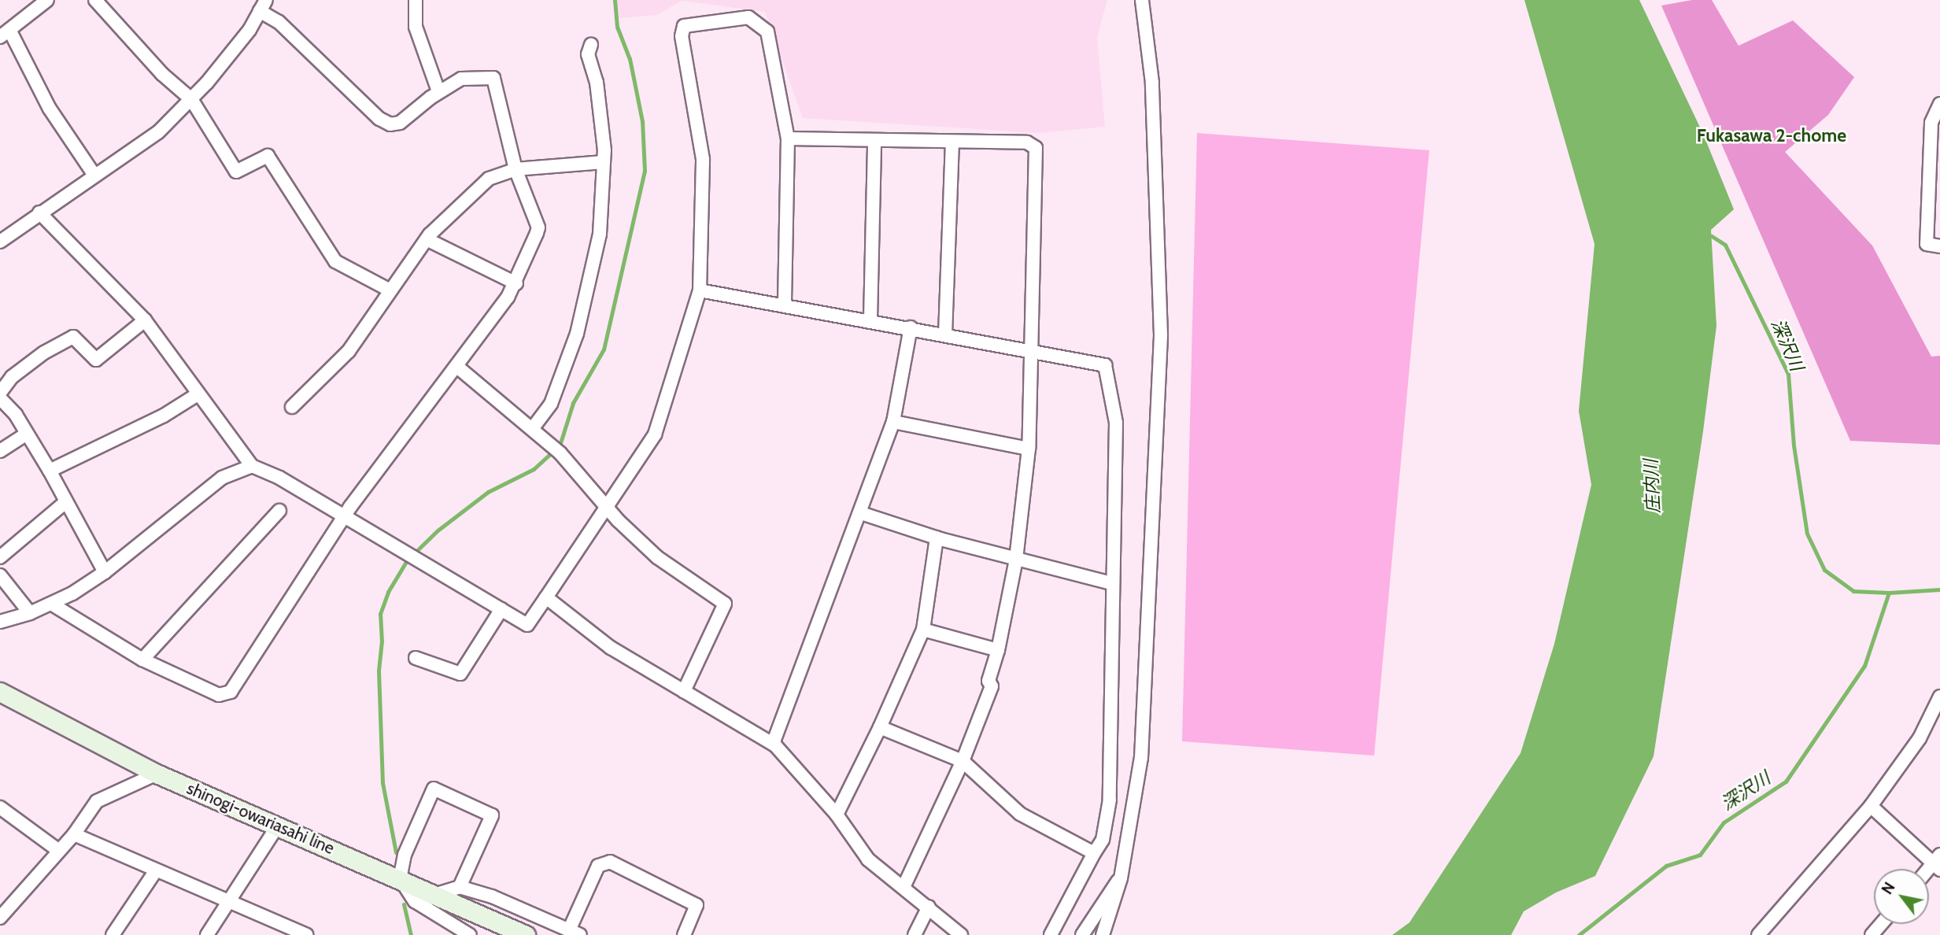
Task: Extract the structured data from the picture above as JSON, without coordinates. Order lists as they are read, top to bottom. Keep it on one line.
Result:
{"streets":{"main road":["shinogi-owariasahi line"]},"districts":["Fukasawa 2-chome"],"water":["深沢川","庄内川"],"north":"top left"}
